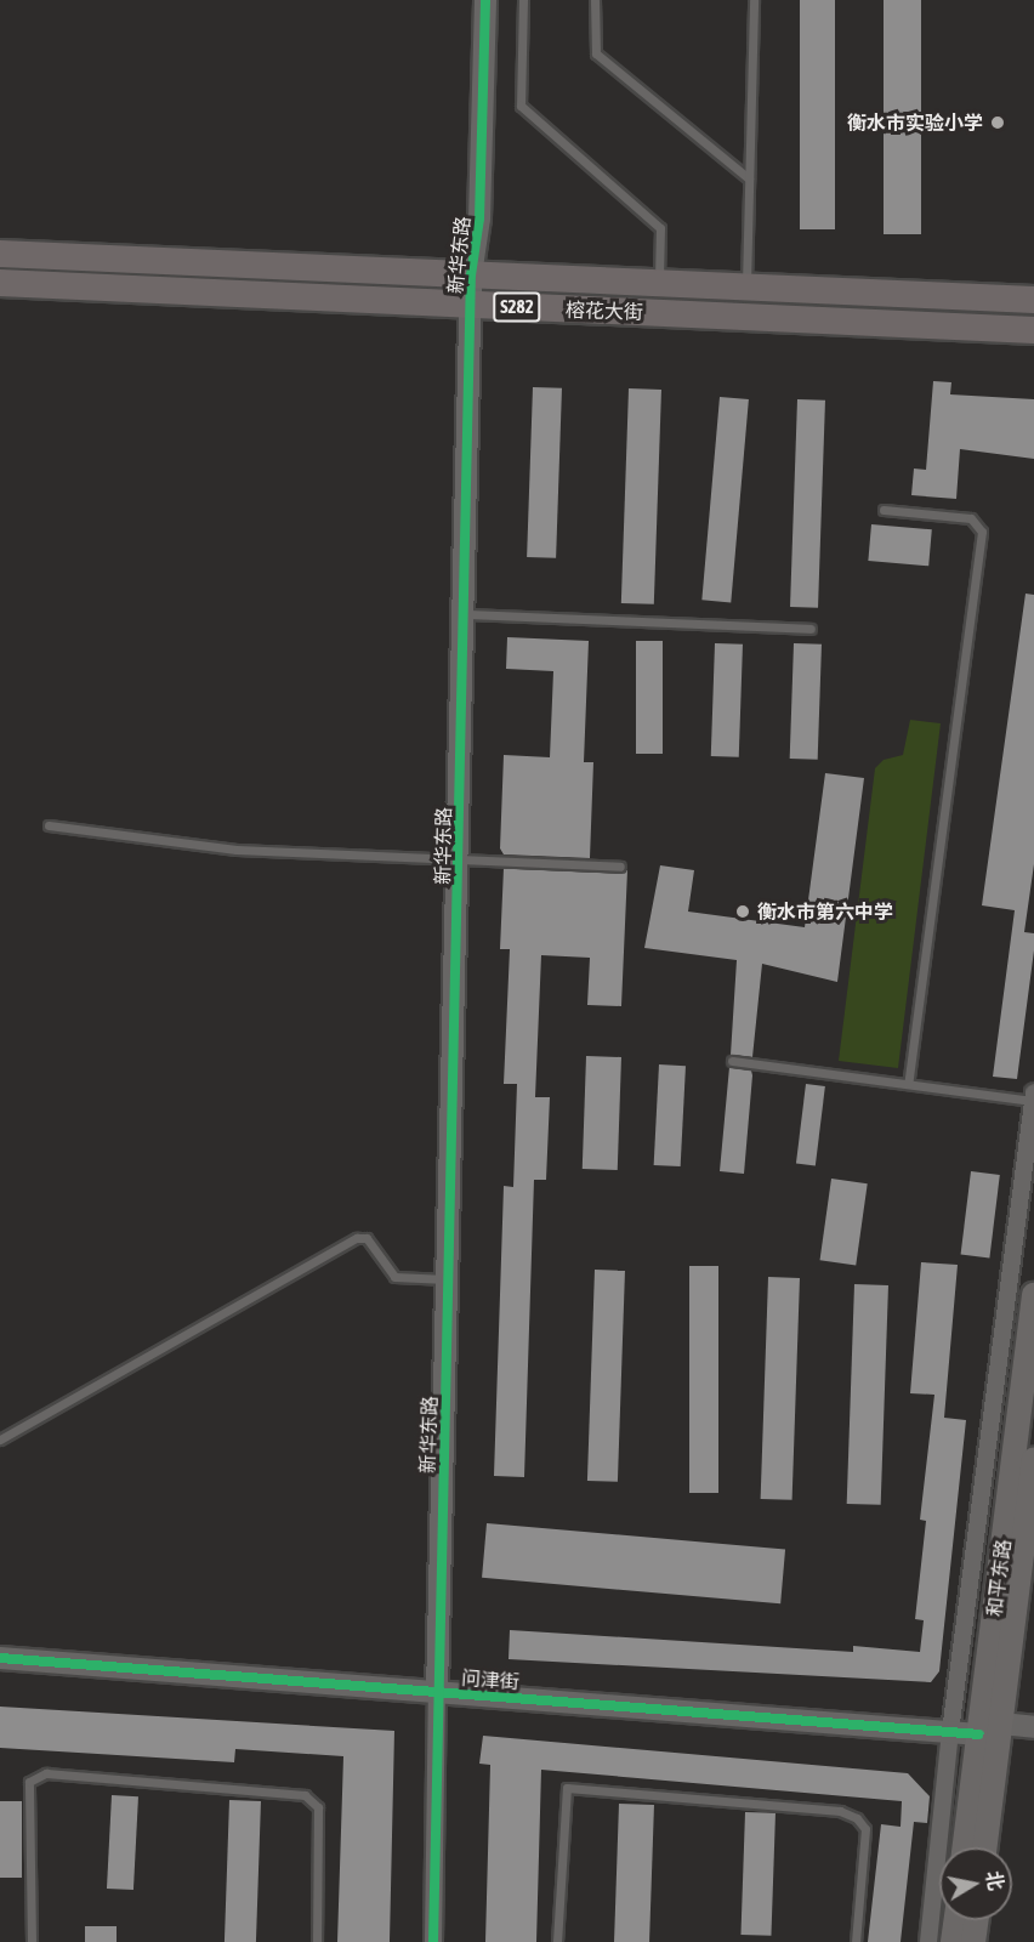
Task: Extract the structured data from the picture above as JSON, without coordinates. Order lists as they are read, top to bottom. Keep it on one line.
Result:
{"streets":{"main road":["S282","榕花大街","和平东路"],"street":["新华东路","问津街"]},"crossings":[["新华东路","榕花大街"],["新华东路","问津街"],["和平东路","问津街"]],"places":["衡水市实验小学","衡水市第六中学"],"north":"right"}
